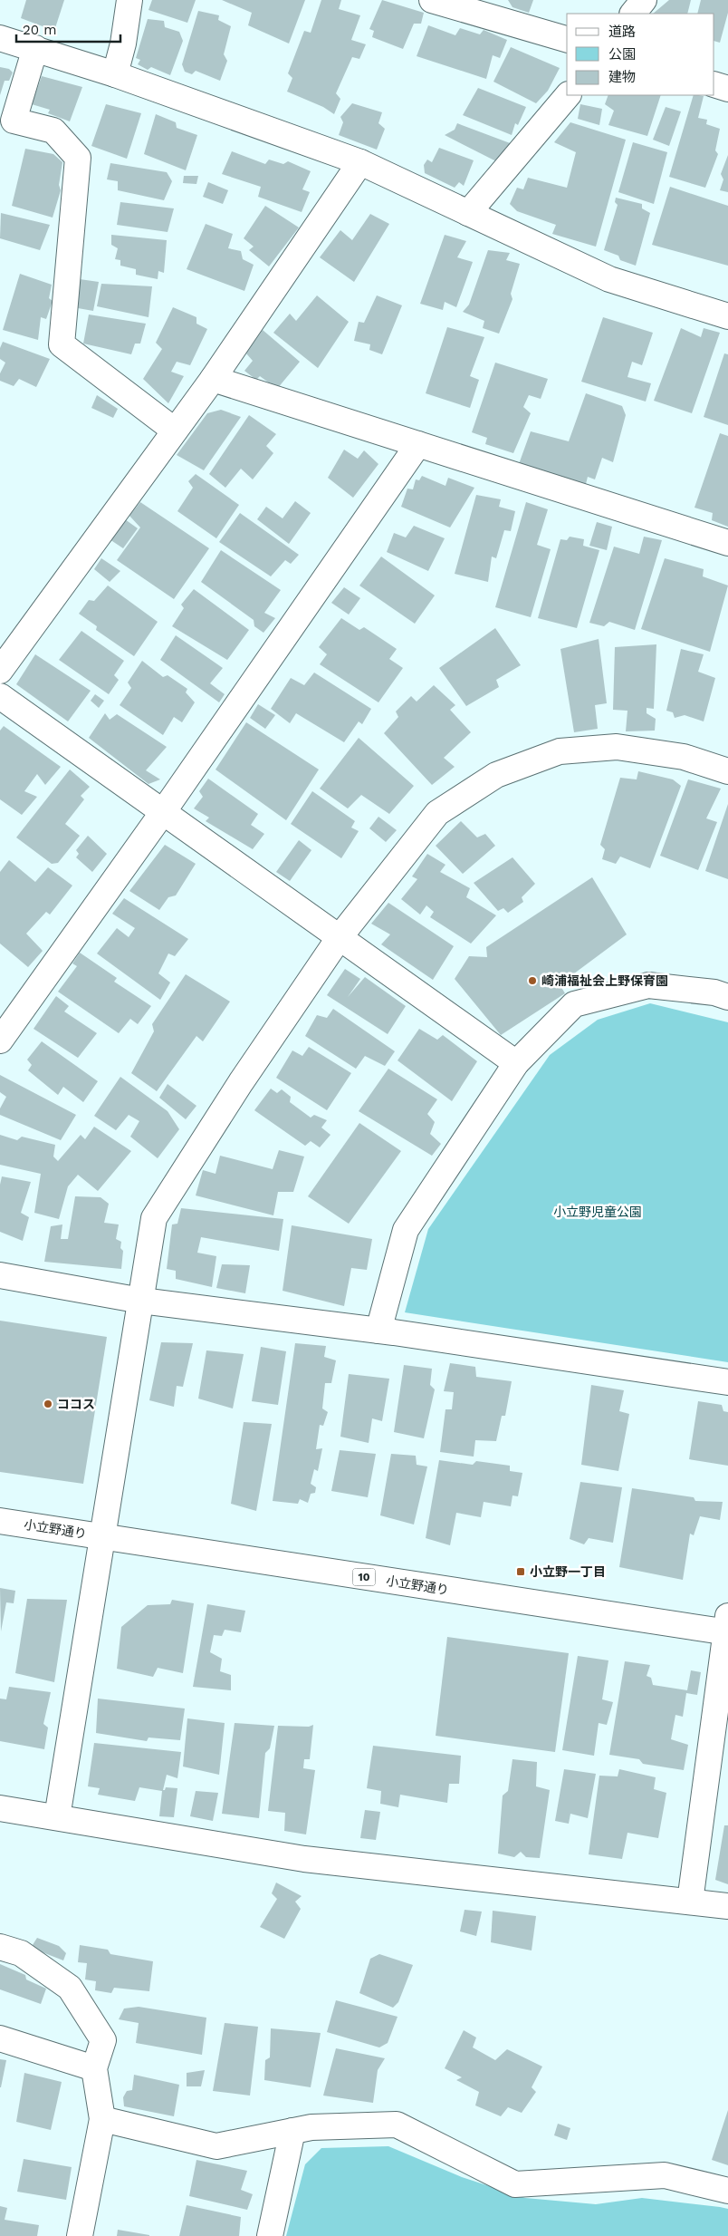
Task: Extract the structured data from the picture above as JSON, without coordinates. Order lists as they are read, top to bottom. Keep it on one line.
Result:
{"streets":{"street":["小立野通り","10"]},"parks":["小立野児童公園"],"places":{"other":["崎浦福祉会上野保育園","ココス"],"transit":["小立野一丁目"]},"legend":["道路","公園","建物"],"scale_bar":"20 m"}
